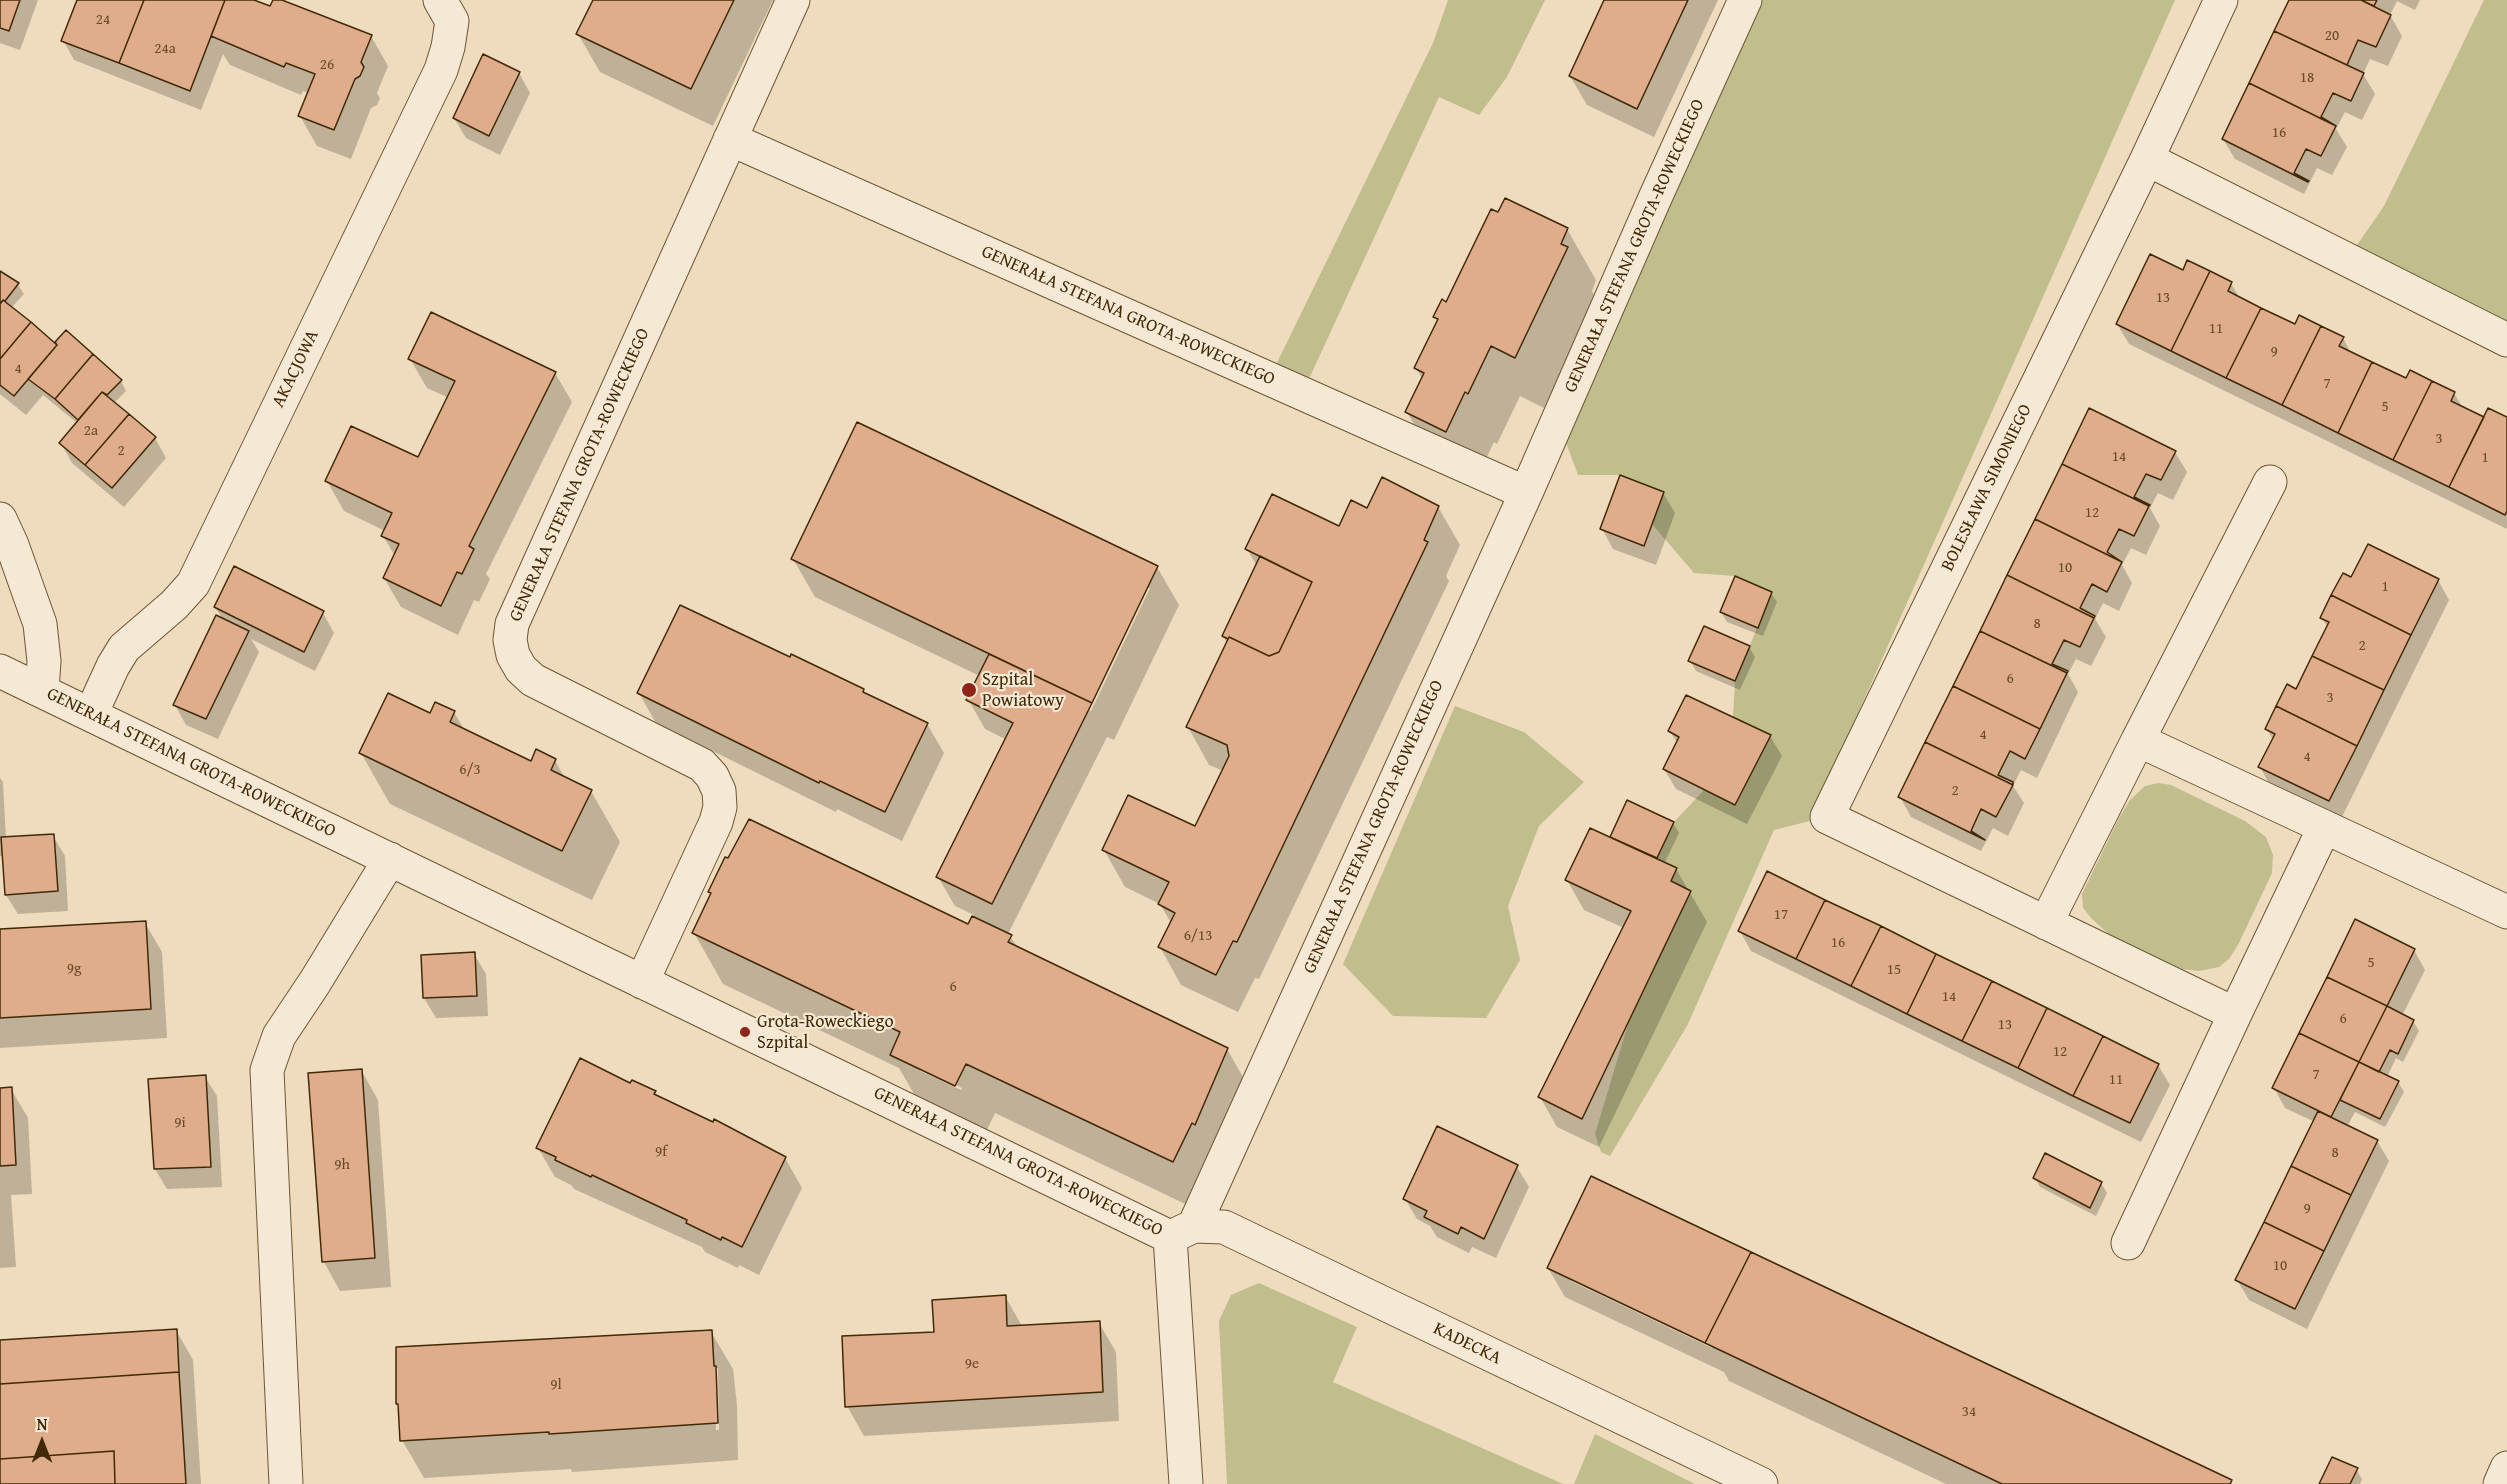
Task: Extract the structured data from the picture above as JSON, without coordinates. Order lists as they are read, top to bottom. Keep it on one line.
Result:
{"streets":{"street":["GENERAŁA STEFANA GROTA-ROWECKIEGO","AKACJOWA","BOLESŁAWA SIMONIEGO","KADECKA"]},"crossings":[["GENERAŁA STEFANA GROTA-ROWECKIEGO","AKACJOWA"],["GENERAŁA STEFANA GROTA-ROWECKIEGO","KADECKA"]],"places":["Szpital Powiatowy","Grota-Roweckiego Szpital"],"house_numbers":["24","20","24a","26","18","16","13","11","9","4","7","5","2a","3","2","14","1","12","10","1","8","2","6","3","4","4","6/3","2","17","6/13","16","5","9g","15","6","14","6","13","12","7","11","9i","9f","8","9h","9","10","9e","9l","34"],"north":"top"}
